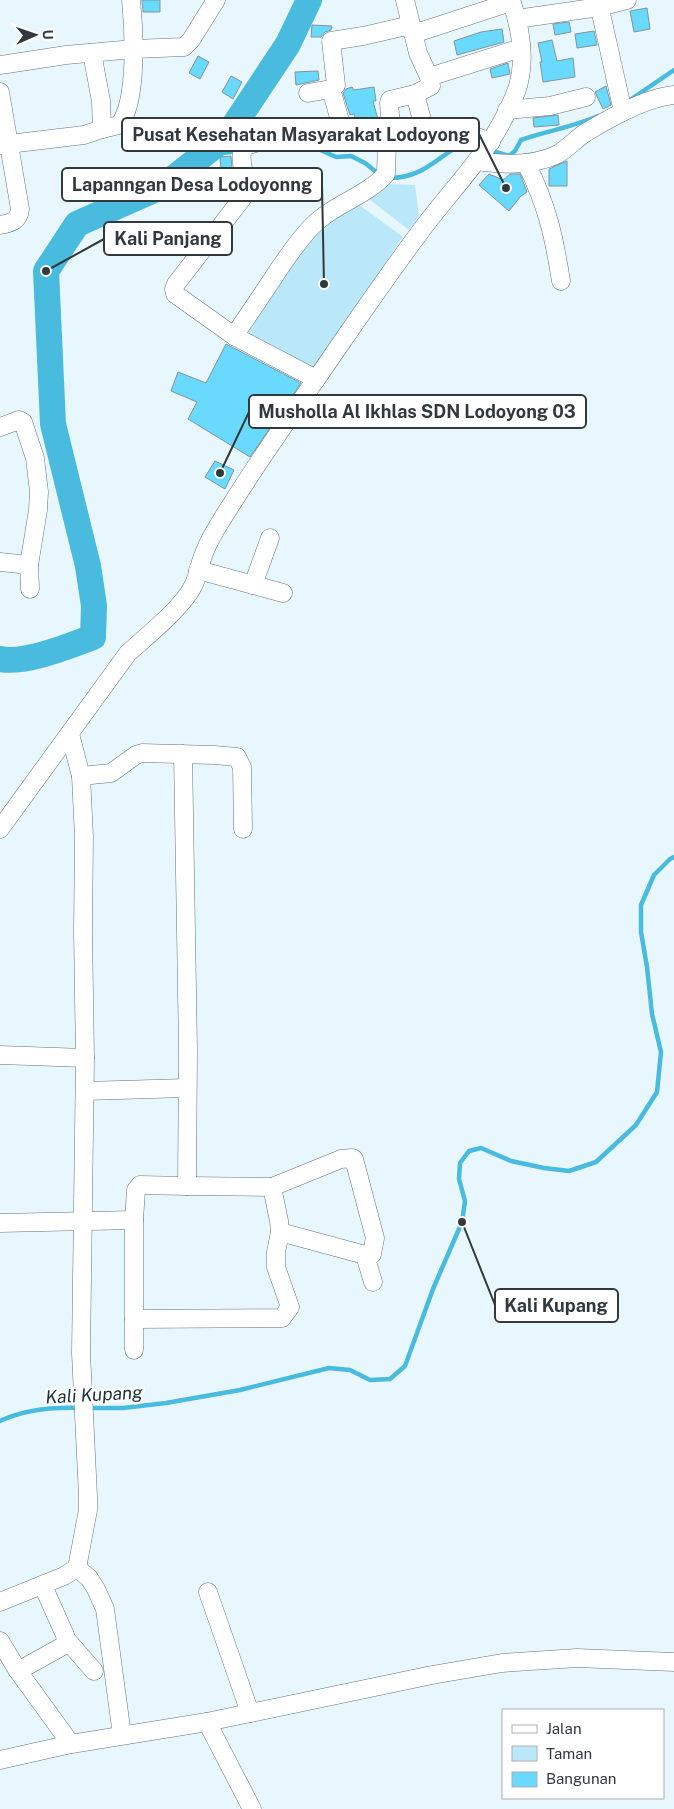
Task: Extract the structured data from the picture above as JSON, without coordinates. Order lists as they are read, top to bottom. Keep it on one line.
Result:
{"water":["Kali Kupang"],"places":["Pusat Kesehatan Masyarakat Lodoyong","Kali Panjang","Lapanngan Desa Lodoyonng","Musholla Al Ikhlas SDN Lodoyong 03","Kali Kupang"],"legend":["Jalan","Taman","Bangunan"],"north":"right"}
